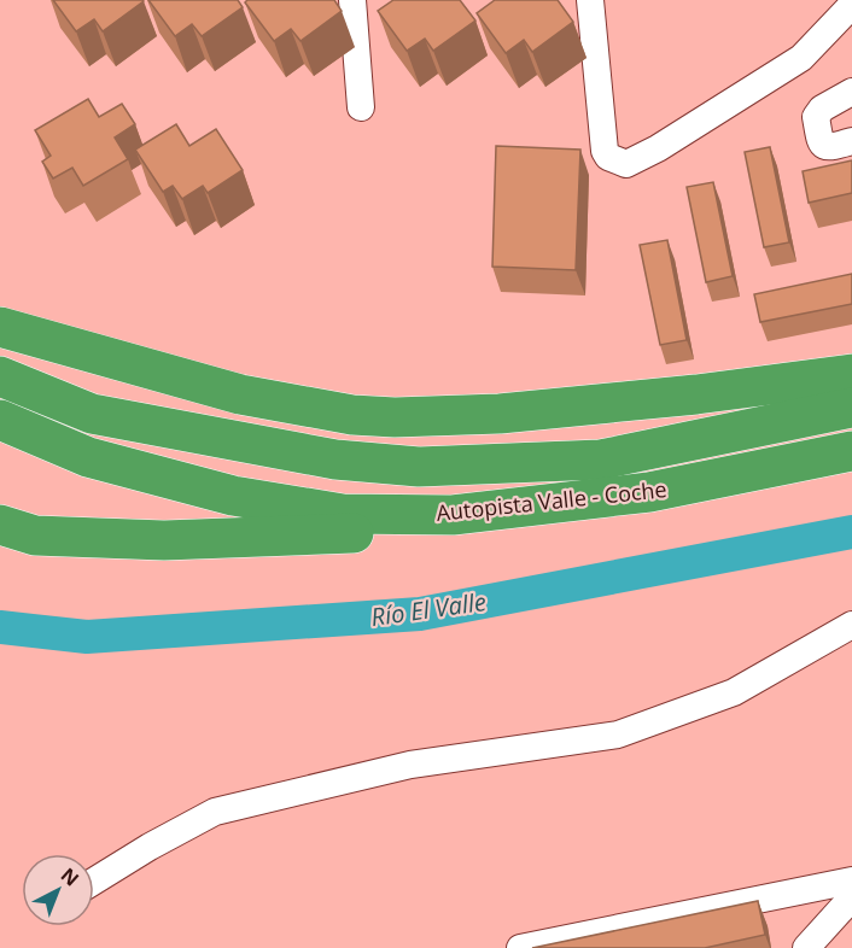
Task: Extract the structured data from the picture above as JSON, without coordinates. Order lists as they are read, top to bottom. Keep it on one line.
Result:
{"streets":{"highway":["Autopista Valle - Coche"]},"water":["Río El Valle"],"north":"top right"}
